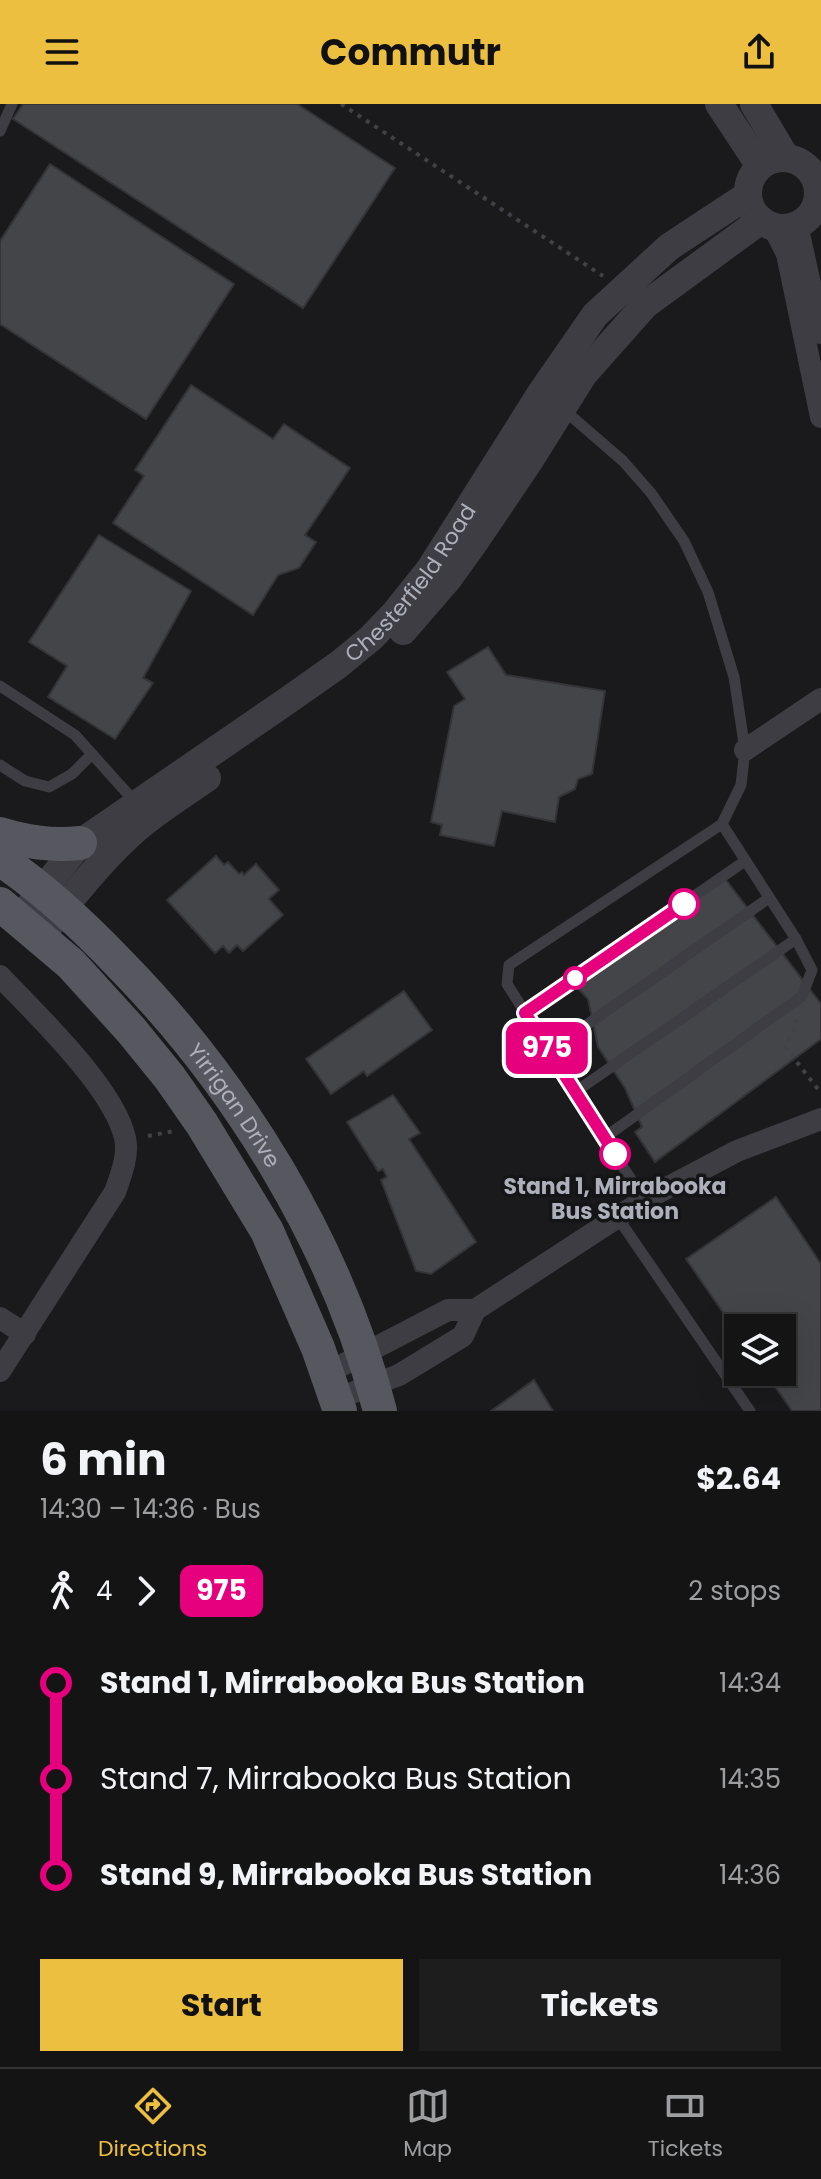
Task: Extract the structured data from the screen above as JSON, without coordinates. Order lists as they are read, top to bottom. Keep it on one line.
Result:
{"streets":{"main road":["Yirrigan Drive"],"street":["Chesterfield Road"]},"crossings":[["Chesterfield Road","Yirrigan Drive"]],"places":["Stand 1, Mirrabooka Bus Station"],"lines":["bus line 975"],"page":{"header":"Commutr","on_map":"975","heading":["6 min","14:30 – 14:36 · Bus","$2.64"],"legs":["4","975","2 stops"],"list":[{"name":"Stand 1, Mirrabooka Bus Station","value":"14:34"},{"name":"Stand 7, Mirrabooka Bus Station","value":"14:35"},{"name":"Stand 9, Mirrabooka Bus Station","value":"14:36"}],"buttons":["Start","Tickets"],"tabs":["Directions","Map","Tickets"]}}
